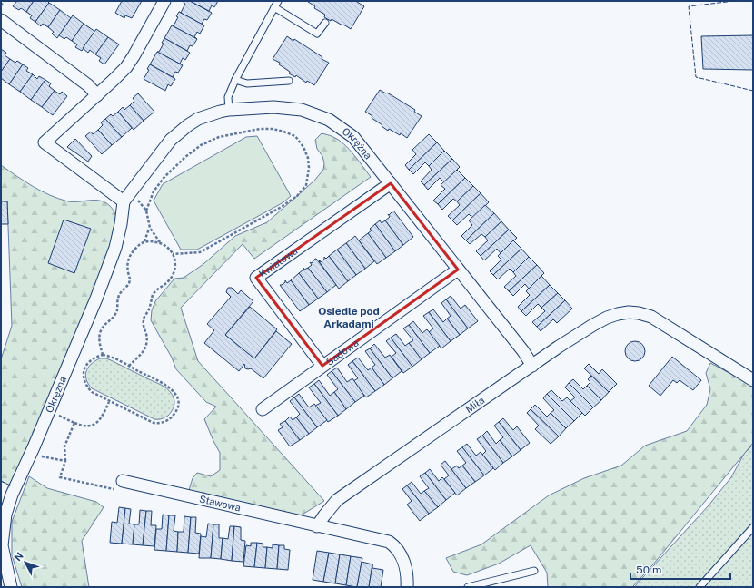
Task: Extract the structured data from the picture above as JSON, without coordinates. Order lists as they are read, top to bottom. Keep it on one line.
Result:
{"streets":{"street":["Okrężna","Kwiatowa","Sadowa","Miła","Stawowa"]},"crossings":[["Okrężna","Kwiatowa"],["Okrężna","Sadowa"],["Okrężna","Miła"],["Kwiatowa","Sadowa"],["Miła","Stawowa"]],"districts":["Osiedle pod Arkadami"],"scale_bar":"50 m","north":"top left"}
